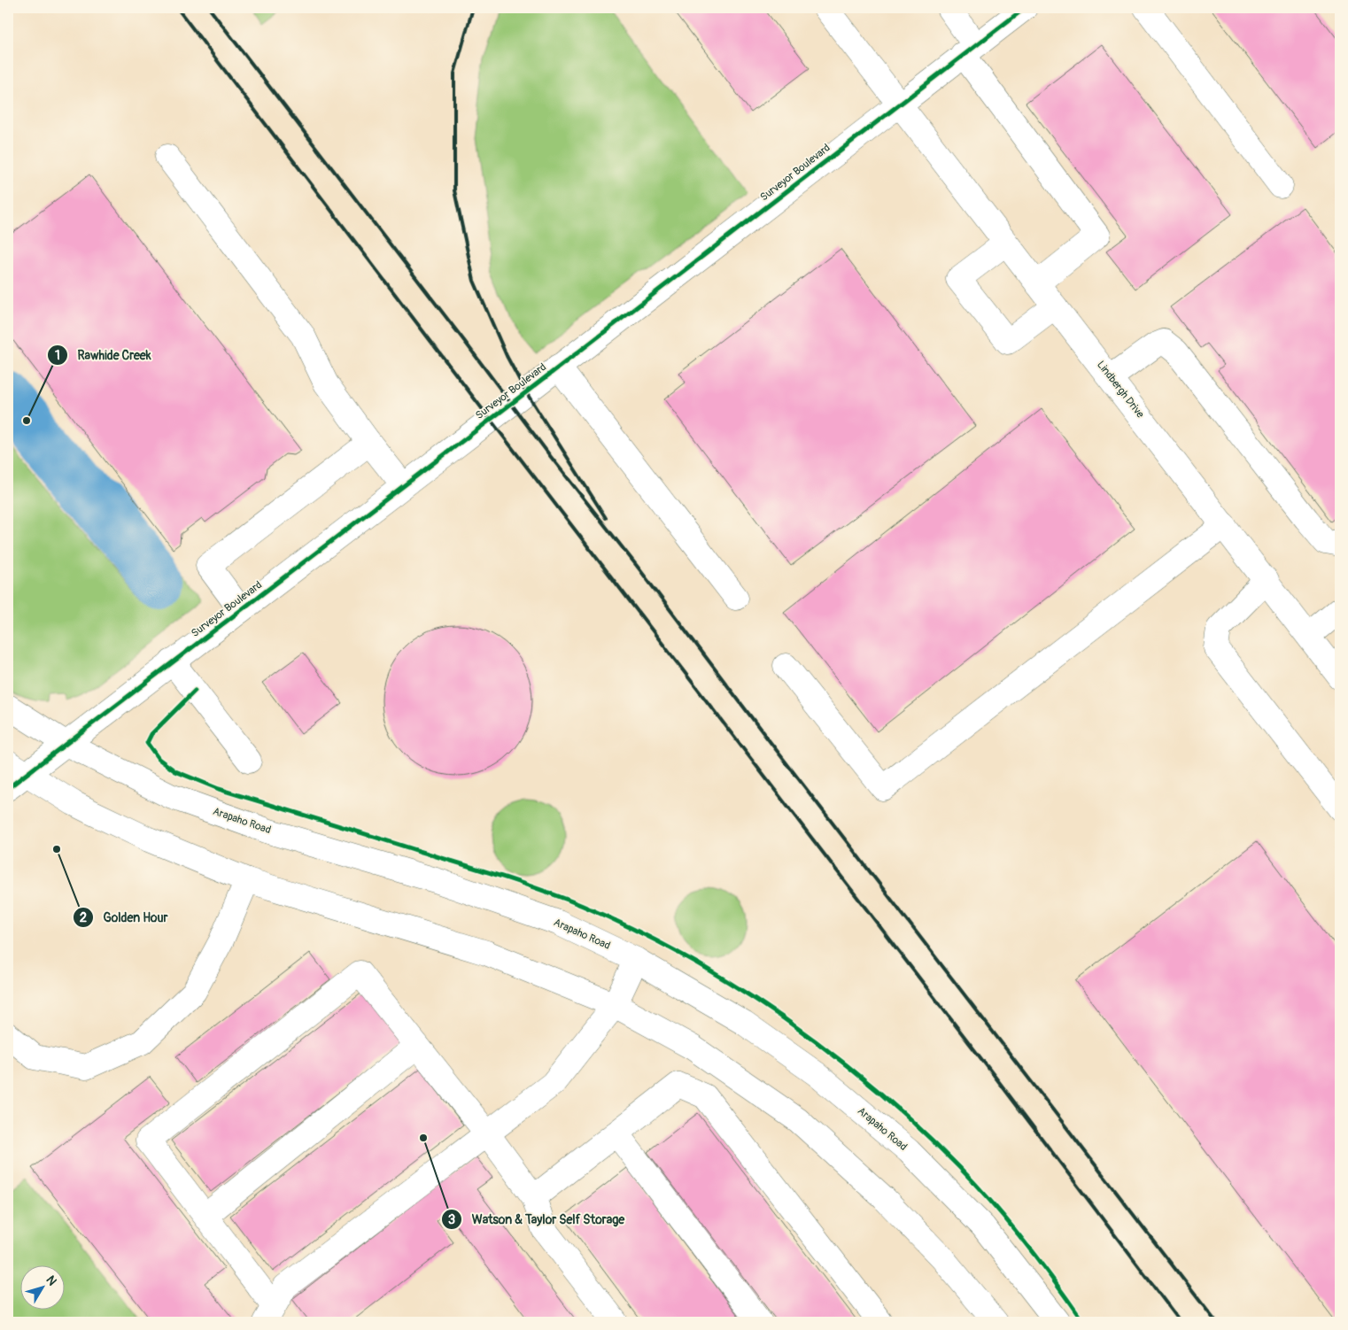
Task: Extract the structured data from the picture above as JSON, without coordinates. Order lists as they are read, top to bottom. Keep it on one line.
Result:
{"streets":{"main road":["Surveyor Boulevard","Lindbergh Drive","Arapaho Road"]},"crossings":[["Surveyor Boulevard","Lindbergh Drive"],["Surveyor Boulevard","Arapaho Road"]],"places":["Rawhide Creek","Golden Hour","Watson & Taylor Self Storage"],"north":"top right"}
